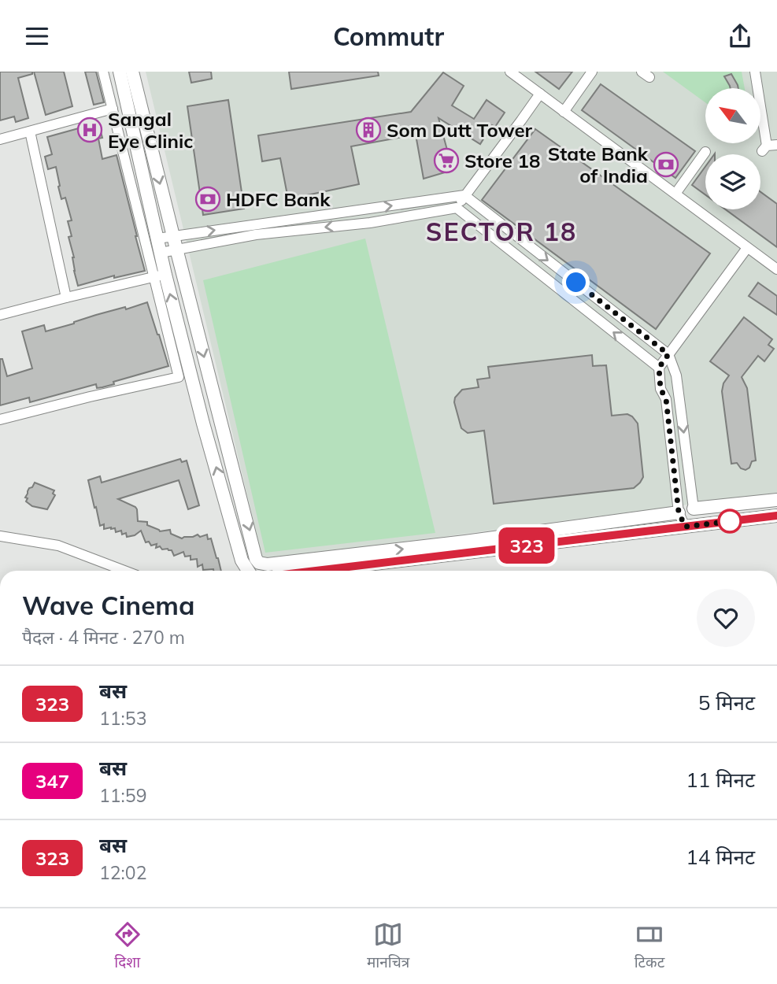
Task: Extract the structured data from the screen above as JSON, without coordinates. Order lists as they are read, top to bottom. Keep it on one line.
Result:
{"districts":["SECTOR 18"],"places":{"hospital":["Sangal Eye Clinic"],"building":["Som Dutt Tower"],"supermarket":["Store 18"],"bank":["State Bank of India","HDFC Bank"]},"lines":["bus line 323"],"north":"top left","page":{"header":"Commutr","on_map":"323","heading":["Wave Cinema","पैदल · 4 मिनट · 270 m"],"list":[{"mark":"323","name":"बस","note":"11:53","value":"5 मिनट"},{"mark":"347","name":"बस","note":"11:59","value":"11 मिनट"},{"mark":"323","name":"बस","note":"12:02","value":"14 मिनट"}],"tabs":["दिशा","मानचित्र","टिकट"]}}
